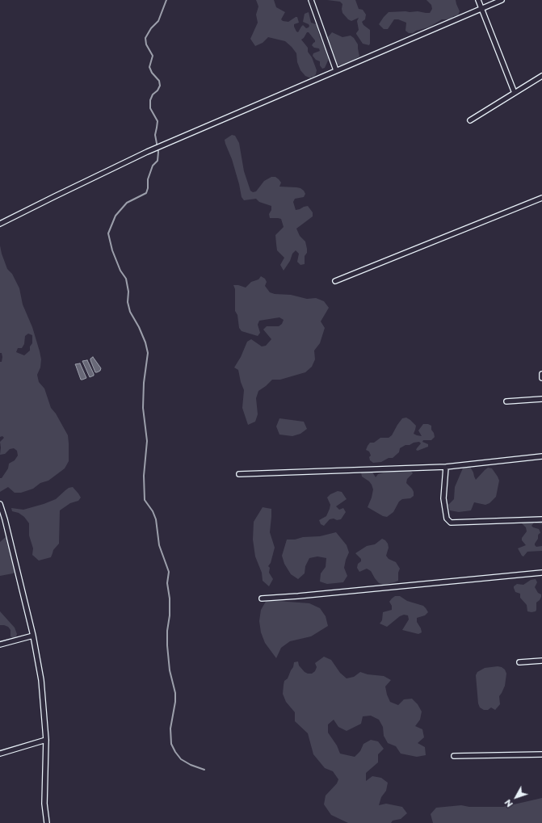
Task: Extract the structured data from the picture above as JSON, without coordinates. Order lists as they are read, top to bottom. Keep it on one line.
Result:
{"north":"bottom left"}
